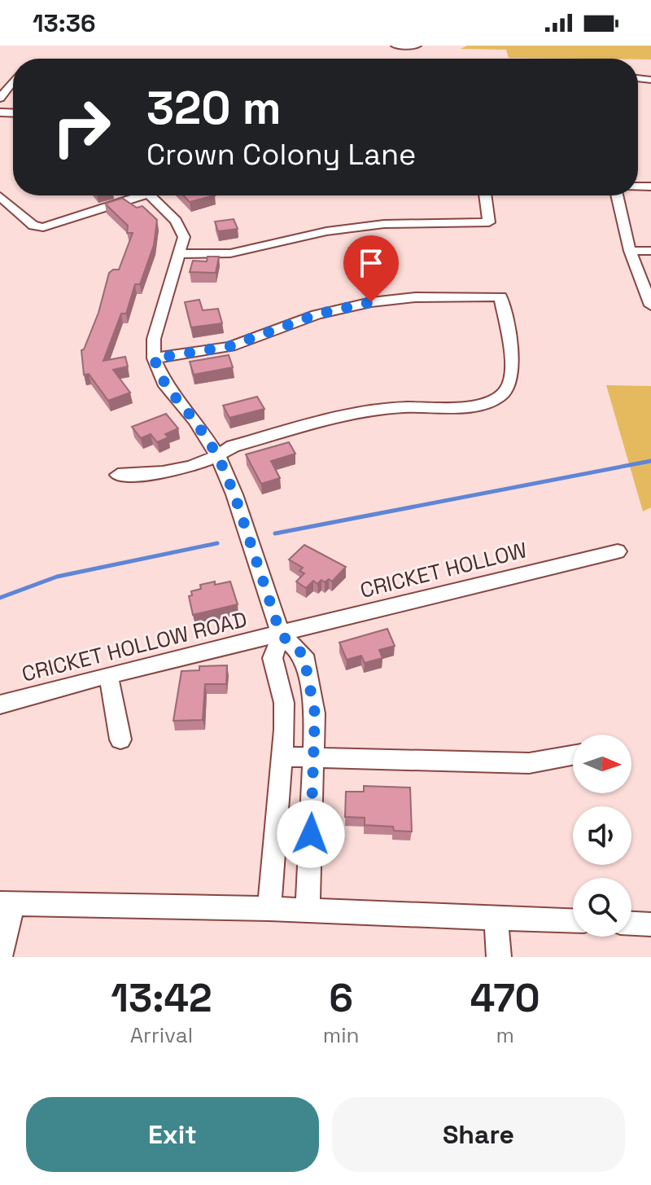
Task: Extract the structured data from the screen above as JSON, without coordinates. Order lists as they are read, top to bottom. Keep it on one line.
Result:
{"streets":{"street":["CRICKET HOLLOW","CRICKET HOLLOW ROAD"]},"crossings":[["CRICKET HOLLOW","CRICKET HOLLOW ROAD"]],"north":"right","page":{"status":"13:36","turn":["320 m","Crown Colony Lane"],"eta":["13:42","Arrival","6","min","470","m"],"buttons":["Exit","Share"]}}
